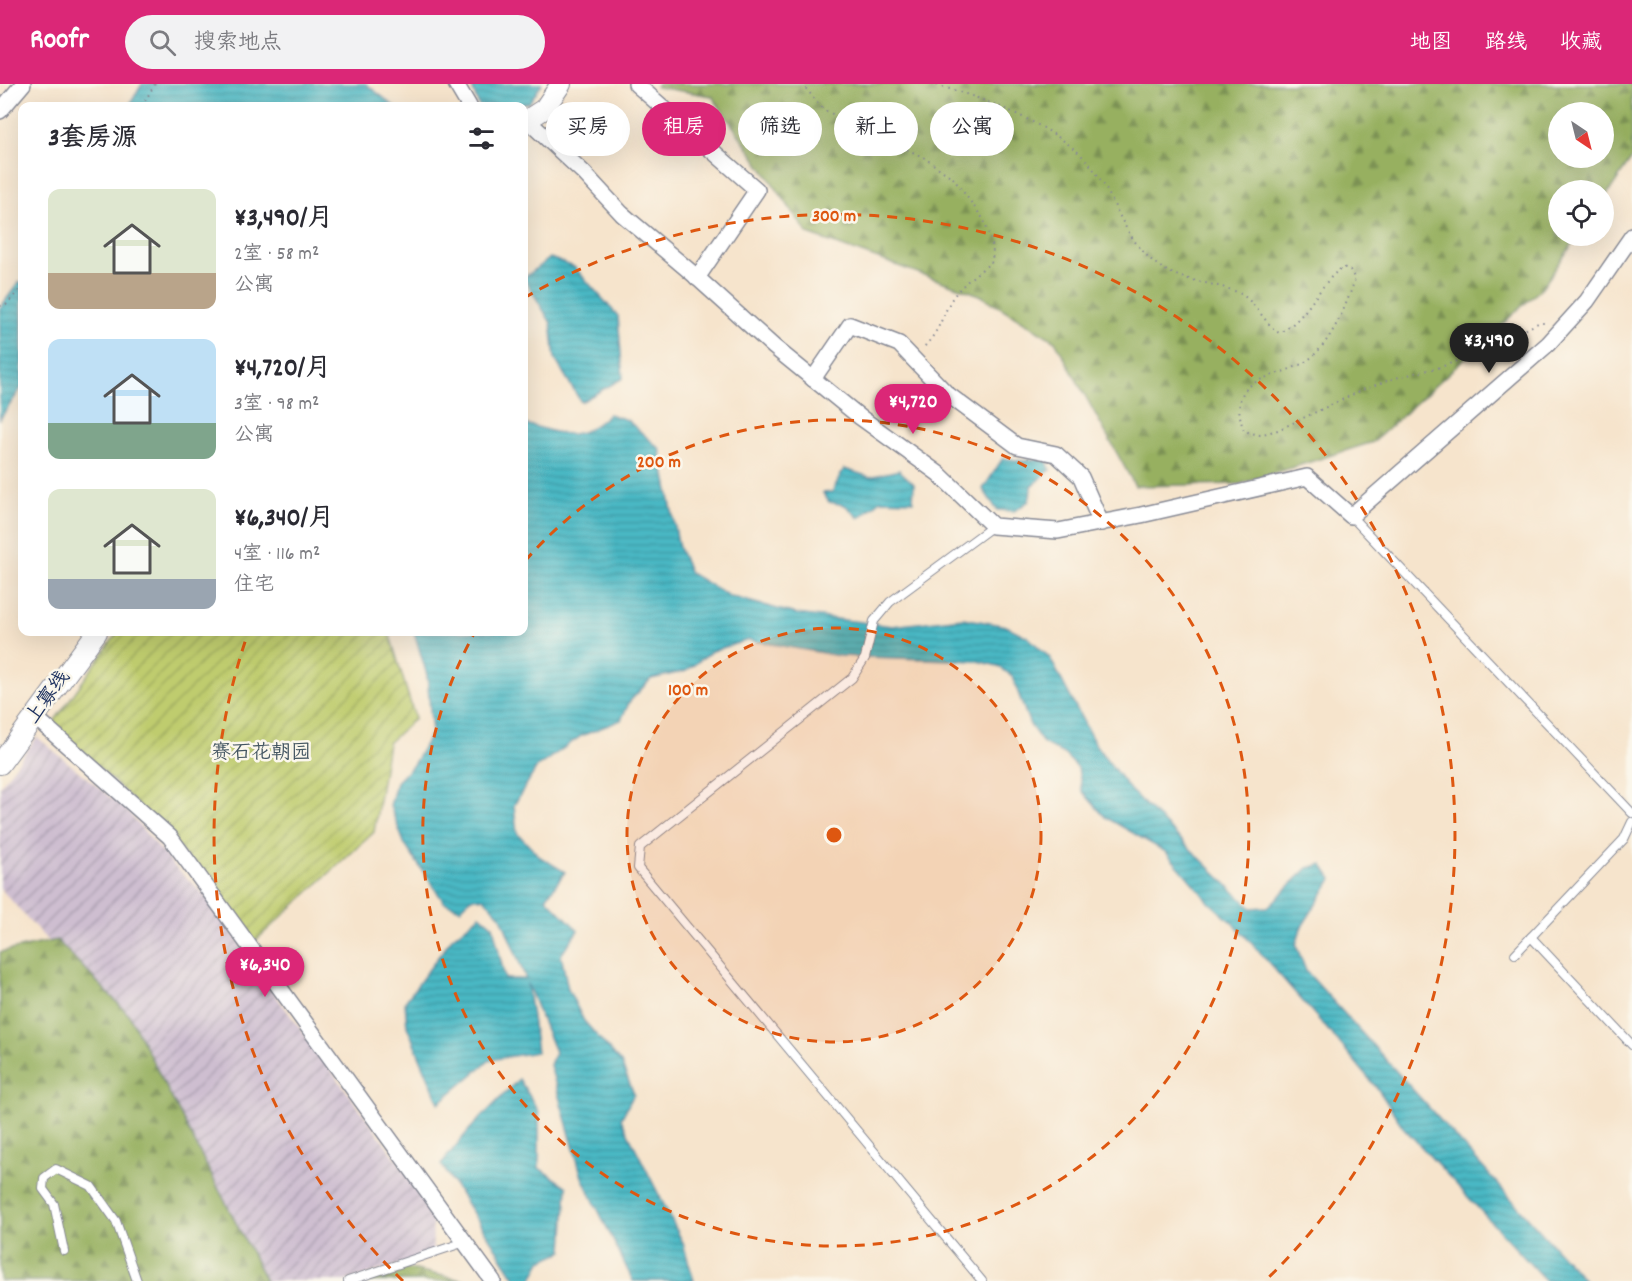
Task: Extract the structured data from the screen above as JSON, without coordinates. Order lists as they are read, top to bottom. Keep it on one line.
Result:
{"streets":{"street":["上寡线"]},"parks":["赛石花朝园"],"north":"bottom right","page":{"header":"Roofr","search":"搜索地点","nav":["地图","路线","收藏"],"chip":["买房","租房","筛选","新上","公寓"],"heading":"3套房源","list":[{"name":"¥3,490/月","note":"2室 · 58 m² · 公寓"},{"name":"¥4,720/月","note":"3室 · 98 m² · 公寓"},{"name":"¥6,340/月","note":"4室 · 116 m² · 住宅"}],"price":["¥3,490","¥4,720","¥6,340"]},"rings":["300 m","200 m","100 m"]}
